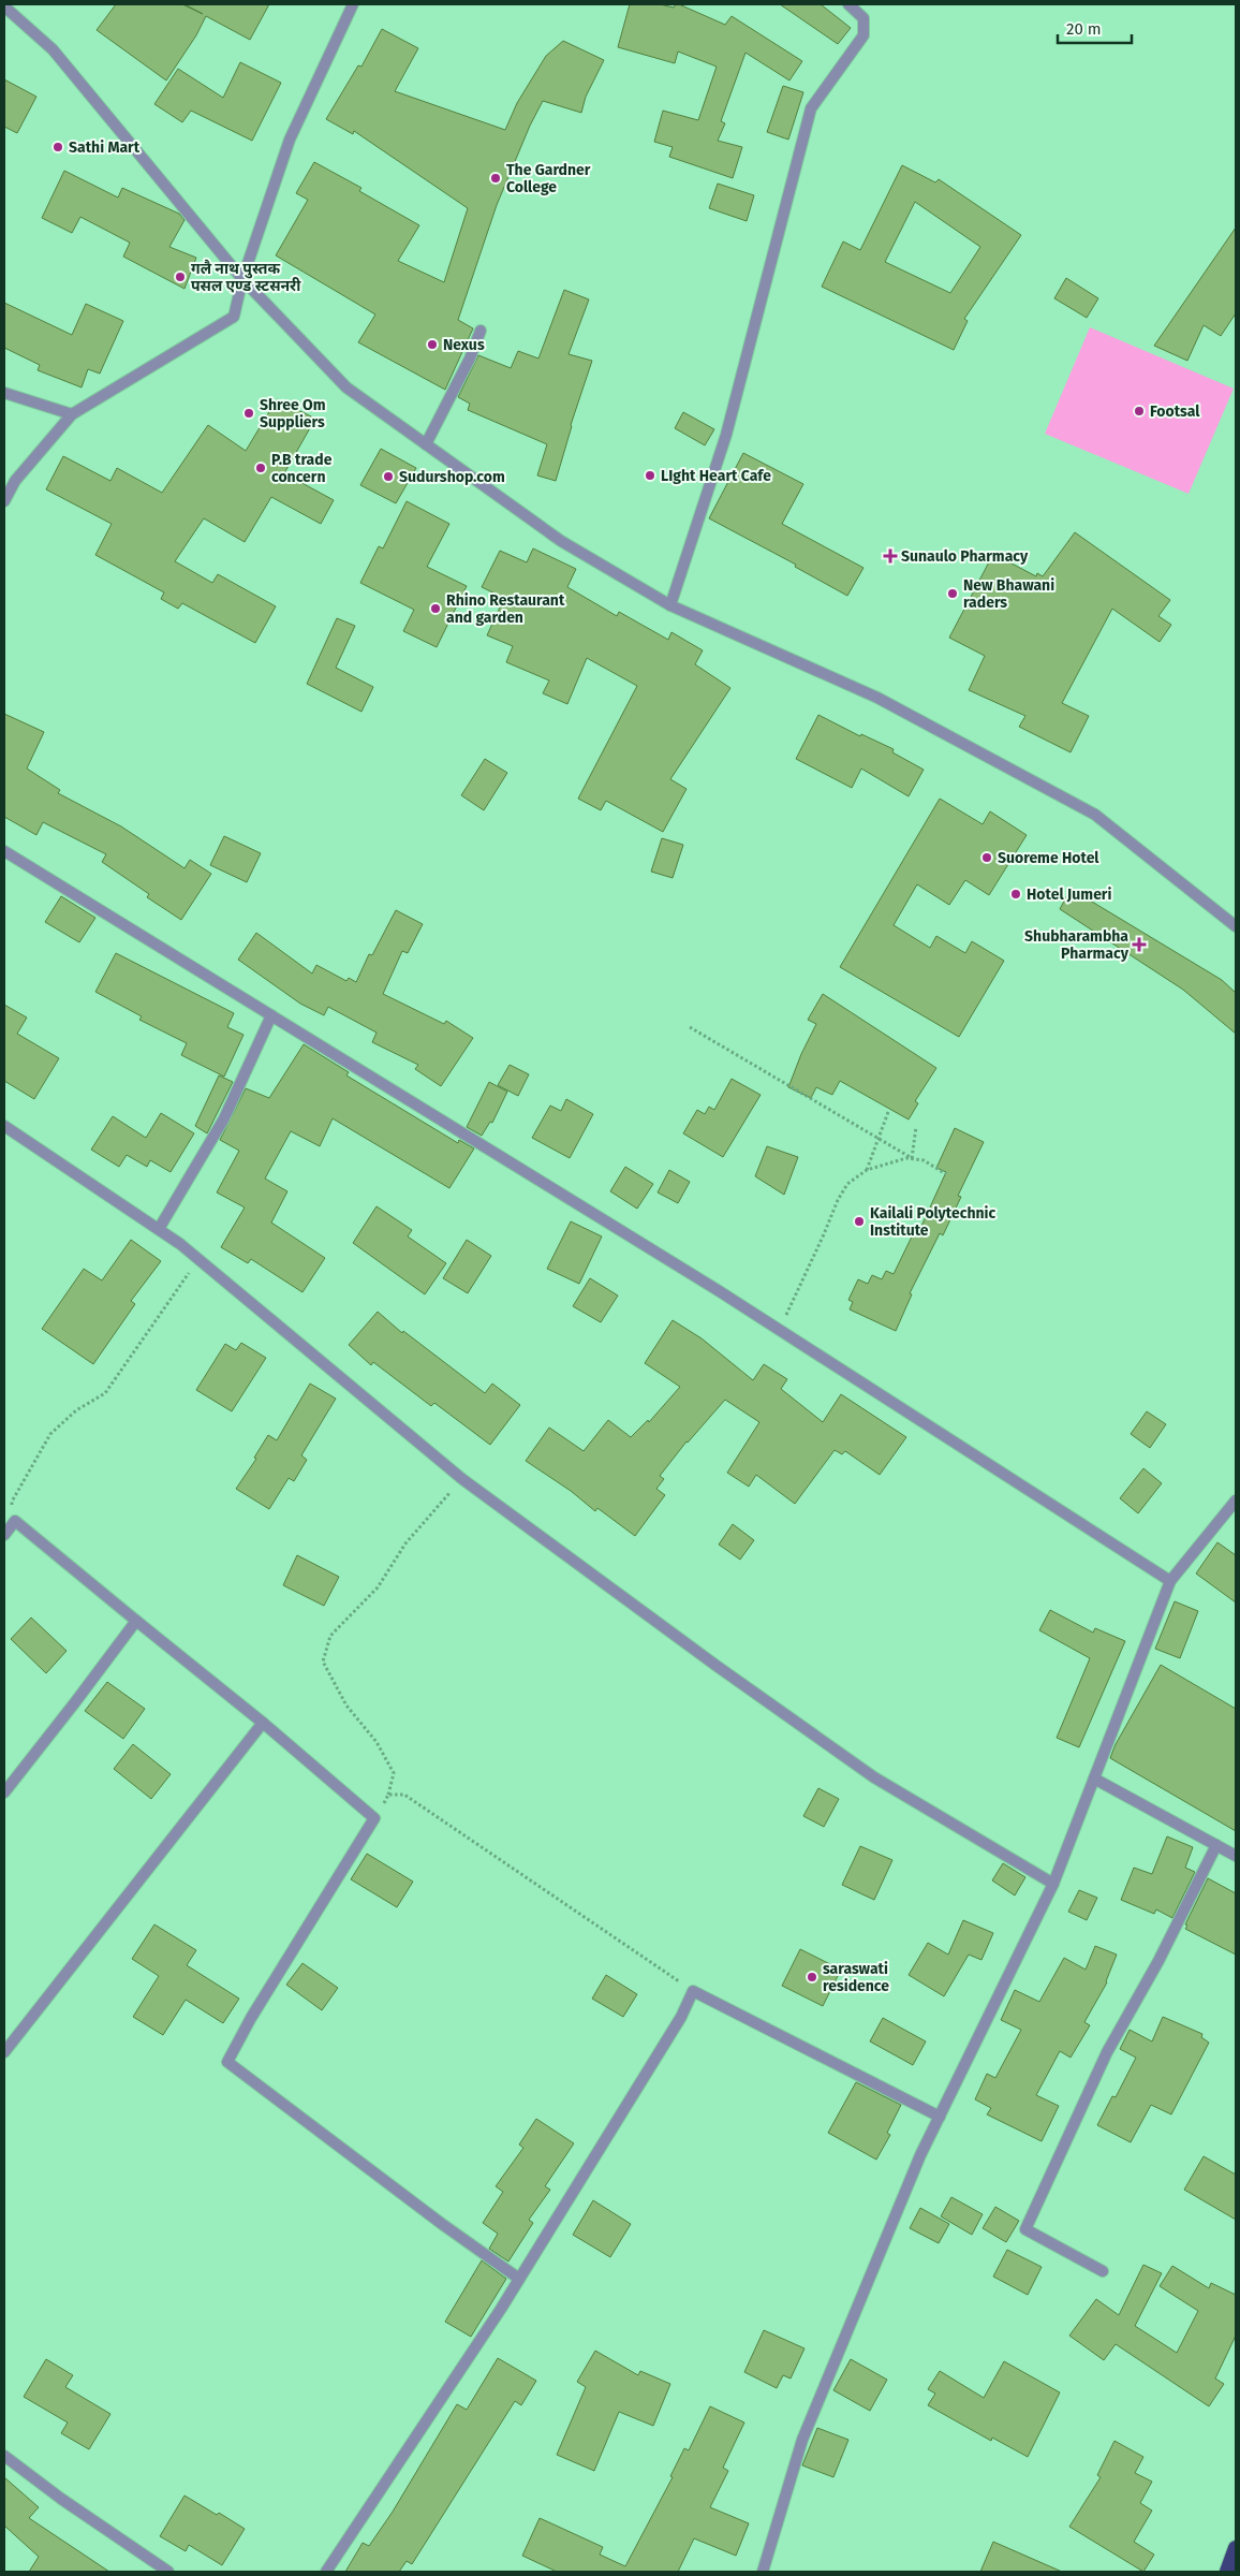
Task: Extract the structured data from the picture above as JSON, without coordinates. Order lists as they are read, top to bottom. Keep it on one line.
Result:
{"places":{"other":["Sathi Mart","The Gardner College","गलै नाथ पुस्तक पसल एण्ड स्टसनरी","Nexus","Footsal","Shree Om Suppliers","P.B trade concern","LIght Heart Cafe","Sudurshop.com","New Bhawani raders","Rhino Restaurant and garden","Suoreme Hotel","Hotel Jumeri","Kailali Polytechnic Institute","saraswati residence"],"health":["Sunaulo Pharmacy","Shubharambha Pharmacy"]},"scale_bar":"20 m"}
